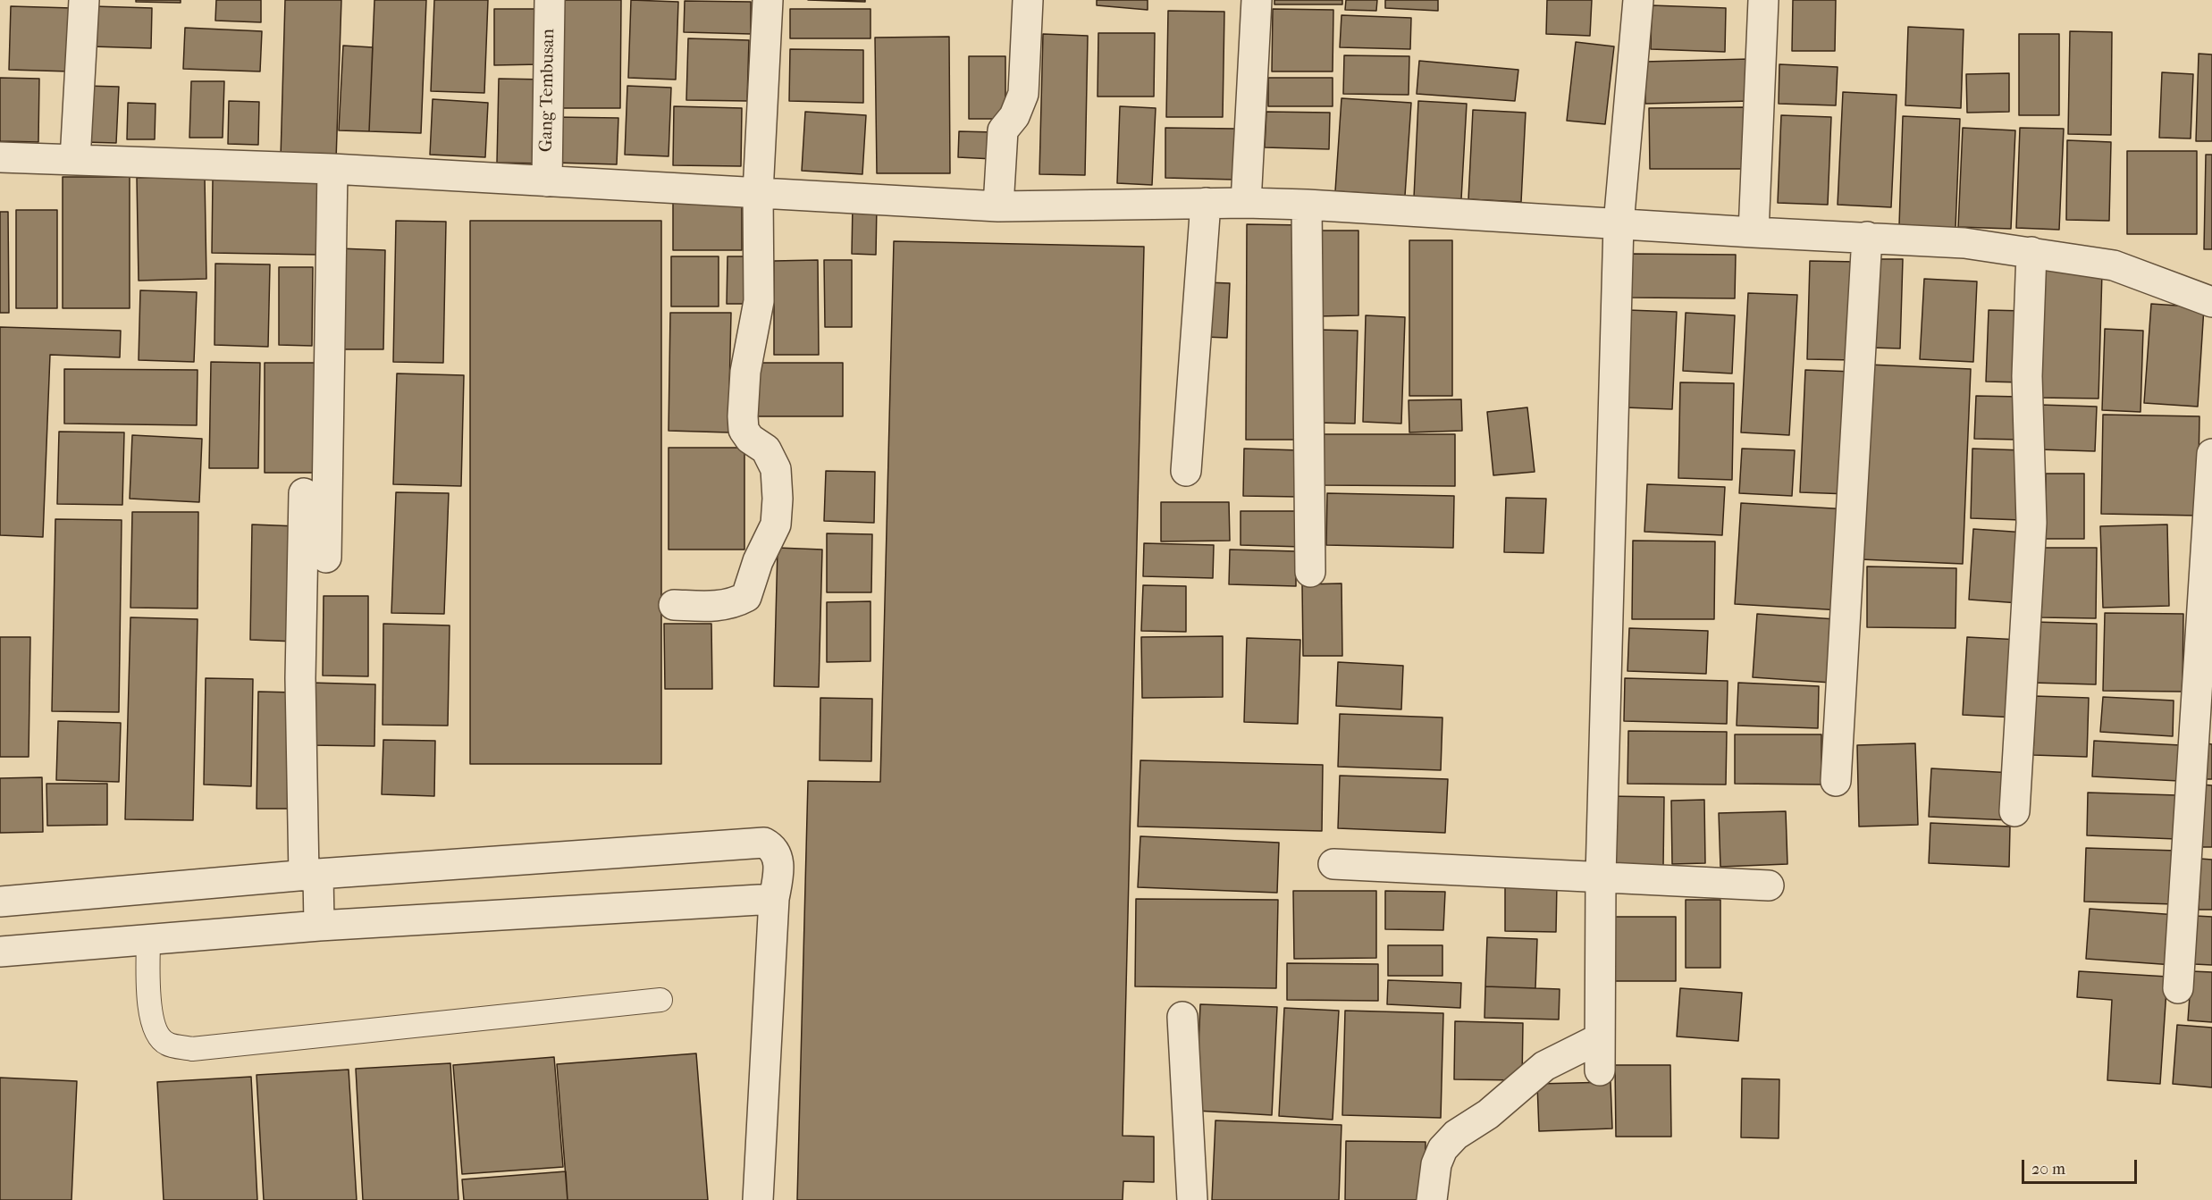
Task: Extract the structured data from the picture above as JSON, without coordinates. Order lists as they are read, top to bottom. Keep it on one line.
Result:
{"streets":{"street":["Gang Tembusan"]},"scale_bar":"20 m"}
